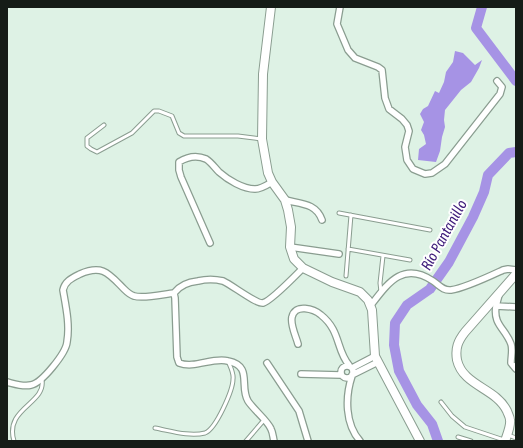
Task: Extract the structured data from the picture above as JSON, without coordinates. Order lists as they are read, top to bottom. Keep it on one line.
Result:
{"water":["Río Pantanillo"]}
